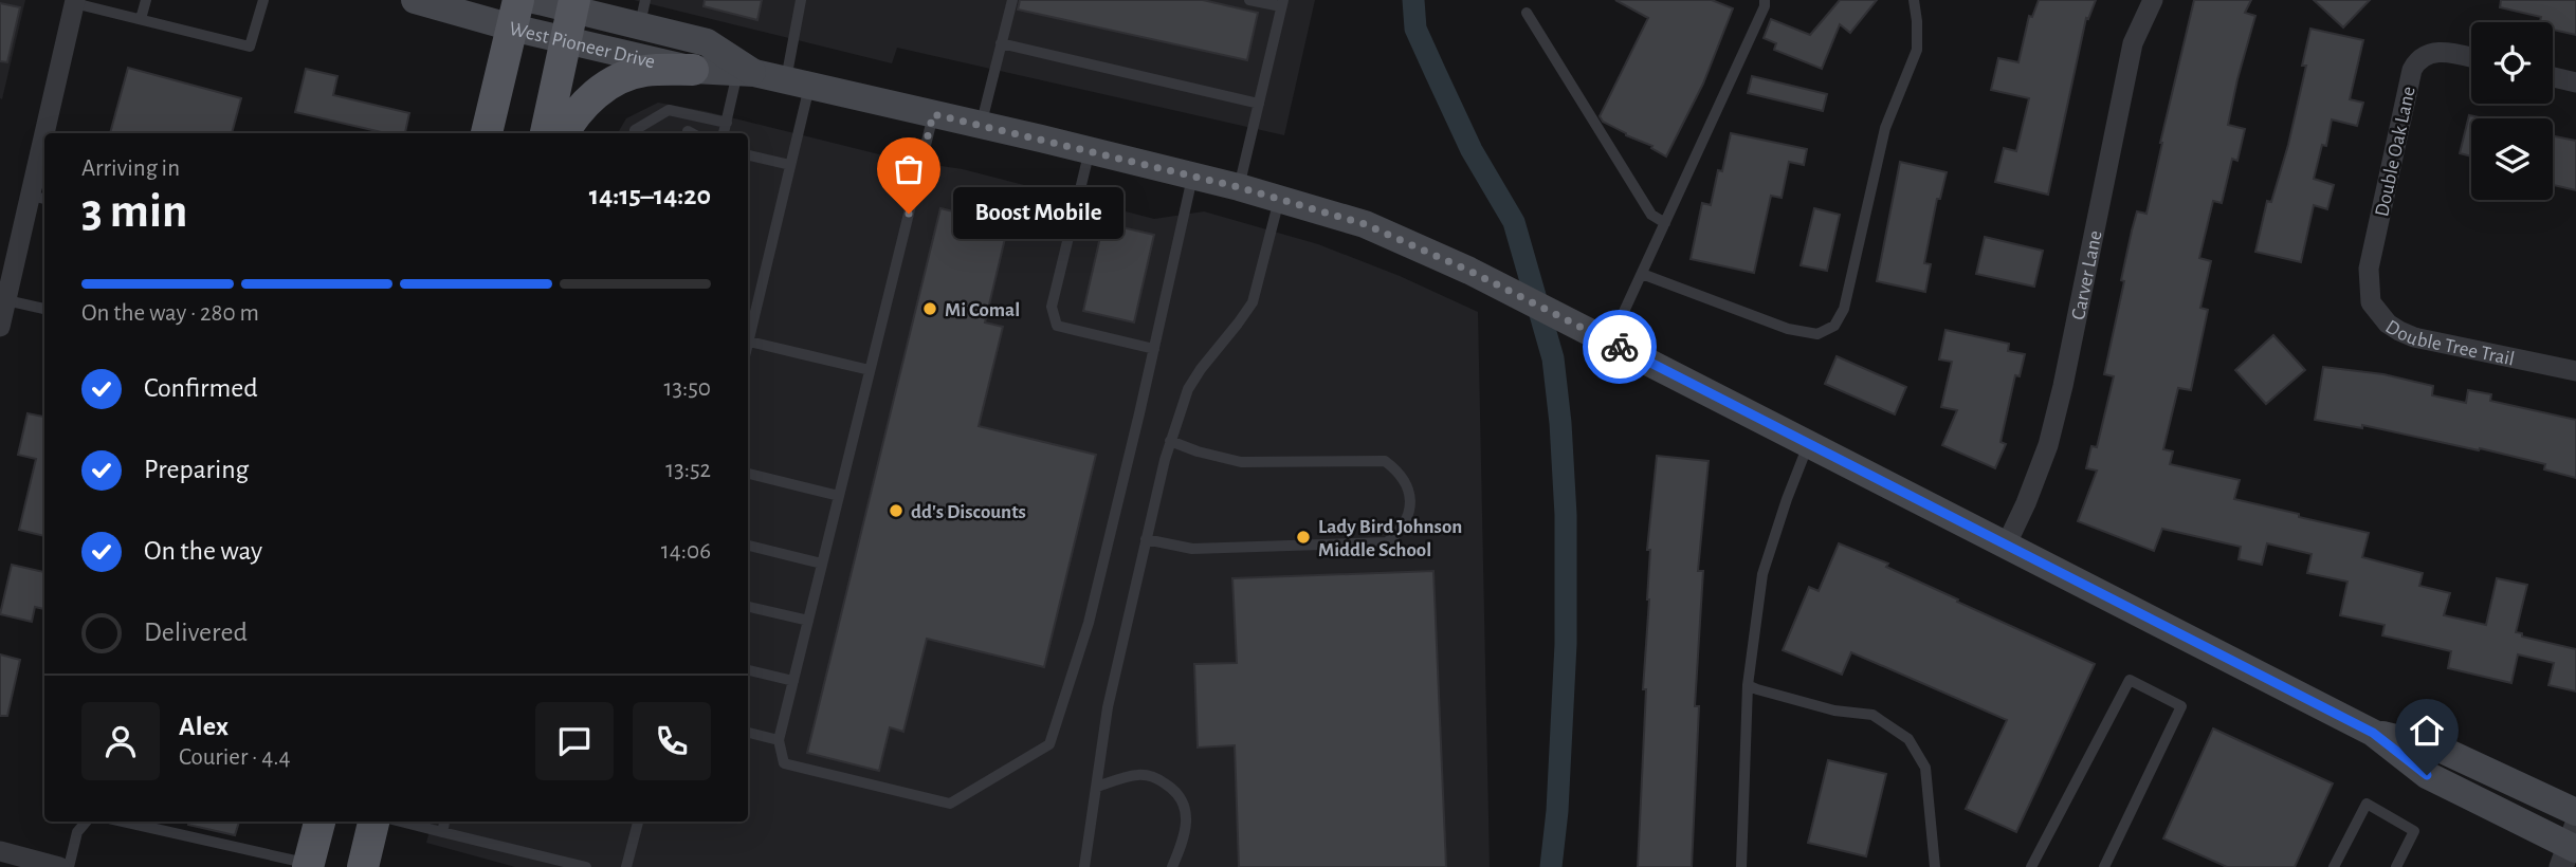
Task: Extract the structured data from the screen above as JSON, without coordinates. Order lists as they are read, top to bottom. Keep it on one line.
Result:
{"streets":{"main road":["West Pioneer Drive"],"street":["Double Oak Lane","Carver Lane","Double Tree Trail"]},"crossings":[["West Pioneer Drive","Carver Lane"],["Double Oak Lane","Double Tree Trail"]],"places":["Boost Mobile","Mi Comal","dd's Discounts","Lady Bird Johnson Middle School"],"page":{"heading":["3 min","Arriving in","14:15–14:20"],"panel":["Alex","Courier · 4.4"],"bubble":"Boost Mobile","bar":"On the way · 280 m","list":[["Confirmed","13:50"],["Preparing","13:52"],["On the way","14:06"],"Delivered"]}}
